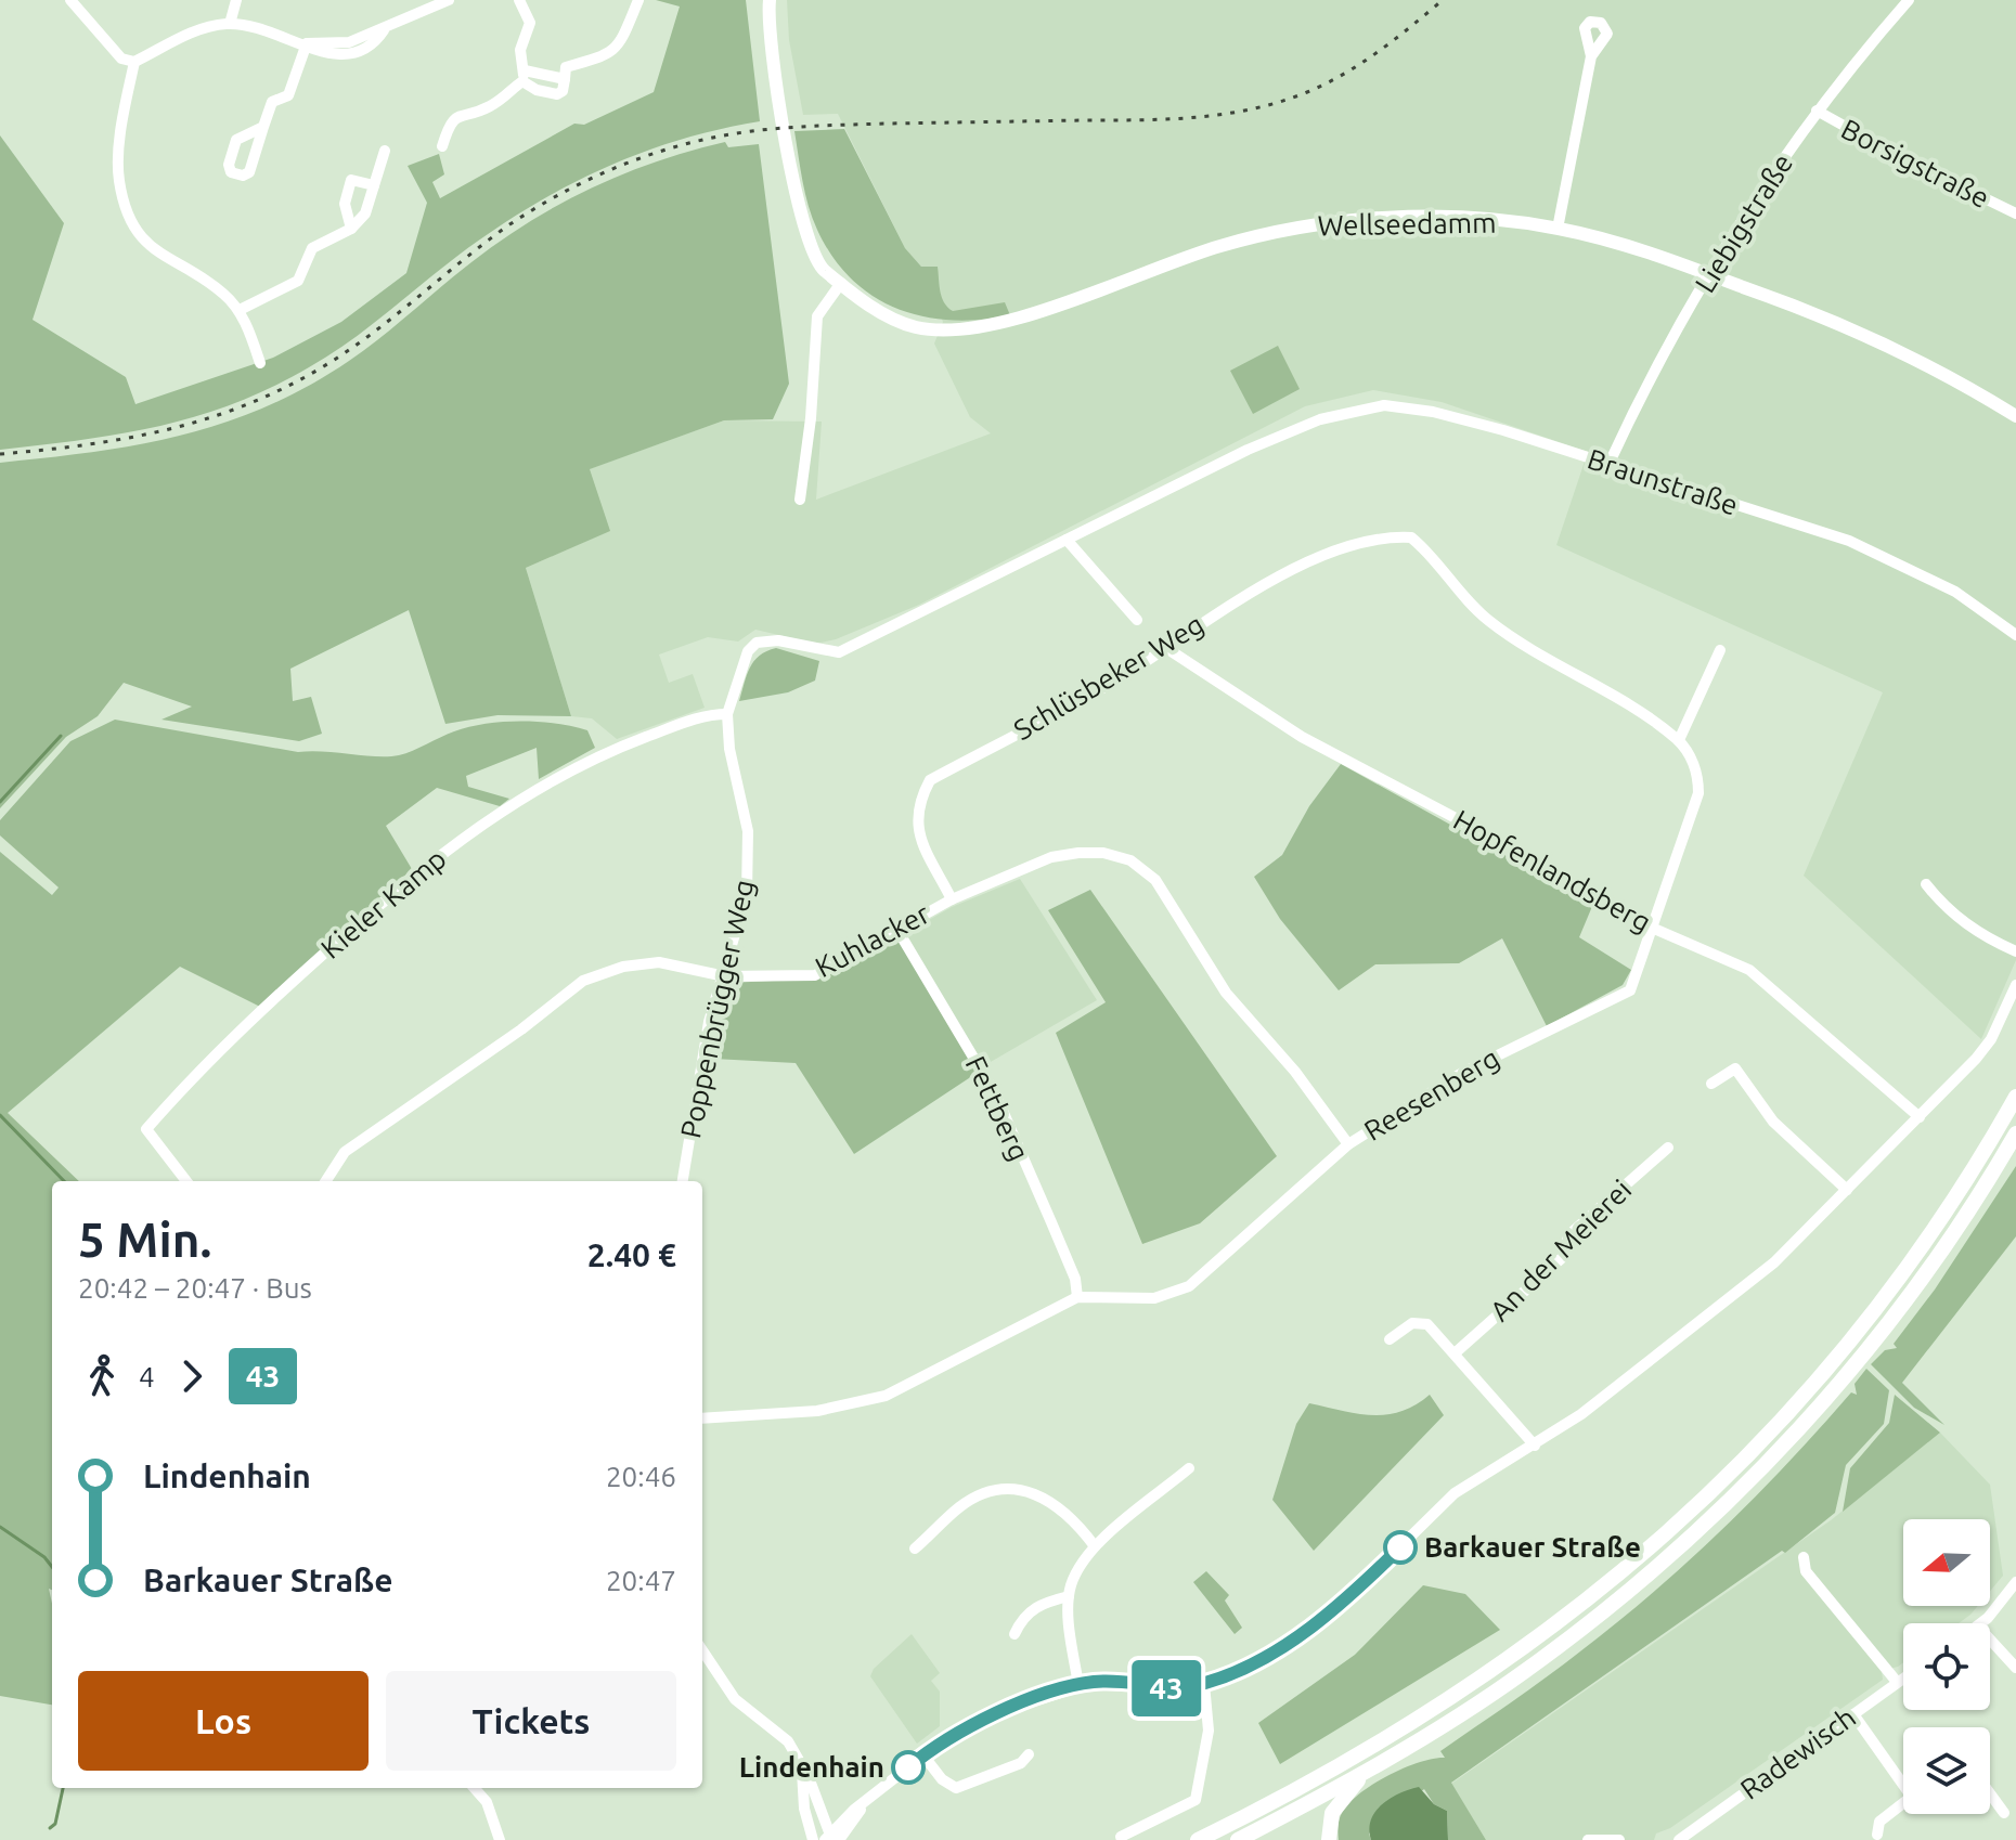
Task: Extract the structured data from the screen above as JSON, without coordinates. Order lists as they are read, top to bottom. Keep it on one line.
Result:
{"streets":{"main road":["Wellseedamm"],"street":["Borsigstraße","Liebigstraße","Braunstraße","Schlüsbeker Weg","Hopfenlandsberg","Kieler Kamp","Kuhlacker","Poppenbrügger Weg","Reesenberg","Fettberg","An der Meierei","Radewisch"]},"crossings":[["Borsigstraße","Liebigstraße"],["Liebigstraße","Wellseedamm"],["Liebigstraße","Braunstraße"],["Braunstraße","Poppenbrügger Weg"],["Schlüsbeker Weg","Hopfenlandsberg"],["Schlüsbeker Weg","Kuhlacker"],["Schlüsbeker Weg","Reesenberg"],["Hopfenlandsberg","Reesenberg"],["Kieler Kamp","Poppenbrügger Weg"],["Kuhlacker","Poppenbrügger Weg"],["Kuhlacker","Reesenberg"],["Kuhlacker","Fettberg"],["Reesenberg","Fettberg"]],"places":["Barkauer Straße","Lindenhain"],"lines":["bus line 43"],"north":"left","page":{"on_map":"43","heading":["5 Min.","20:42 – 20:47 · Bus","2.40 €"],"legs":["4","43"],"list":[{"name":"Lindenhain","value":"20:46"},{"name":"Barkauer Straße","value":"20:47"}],"buttons":["Los","Tickets"]}}
